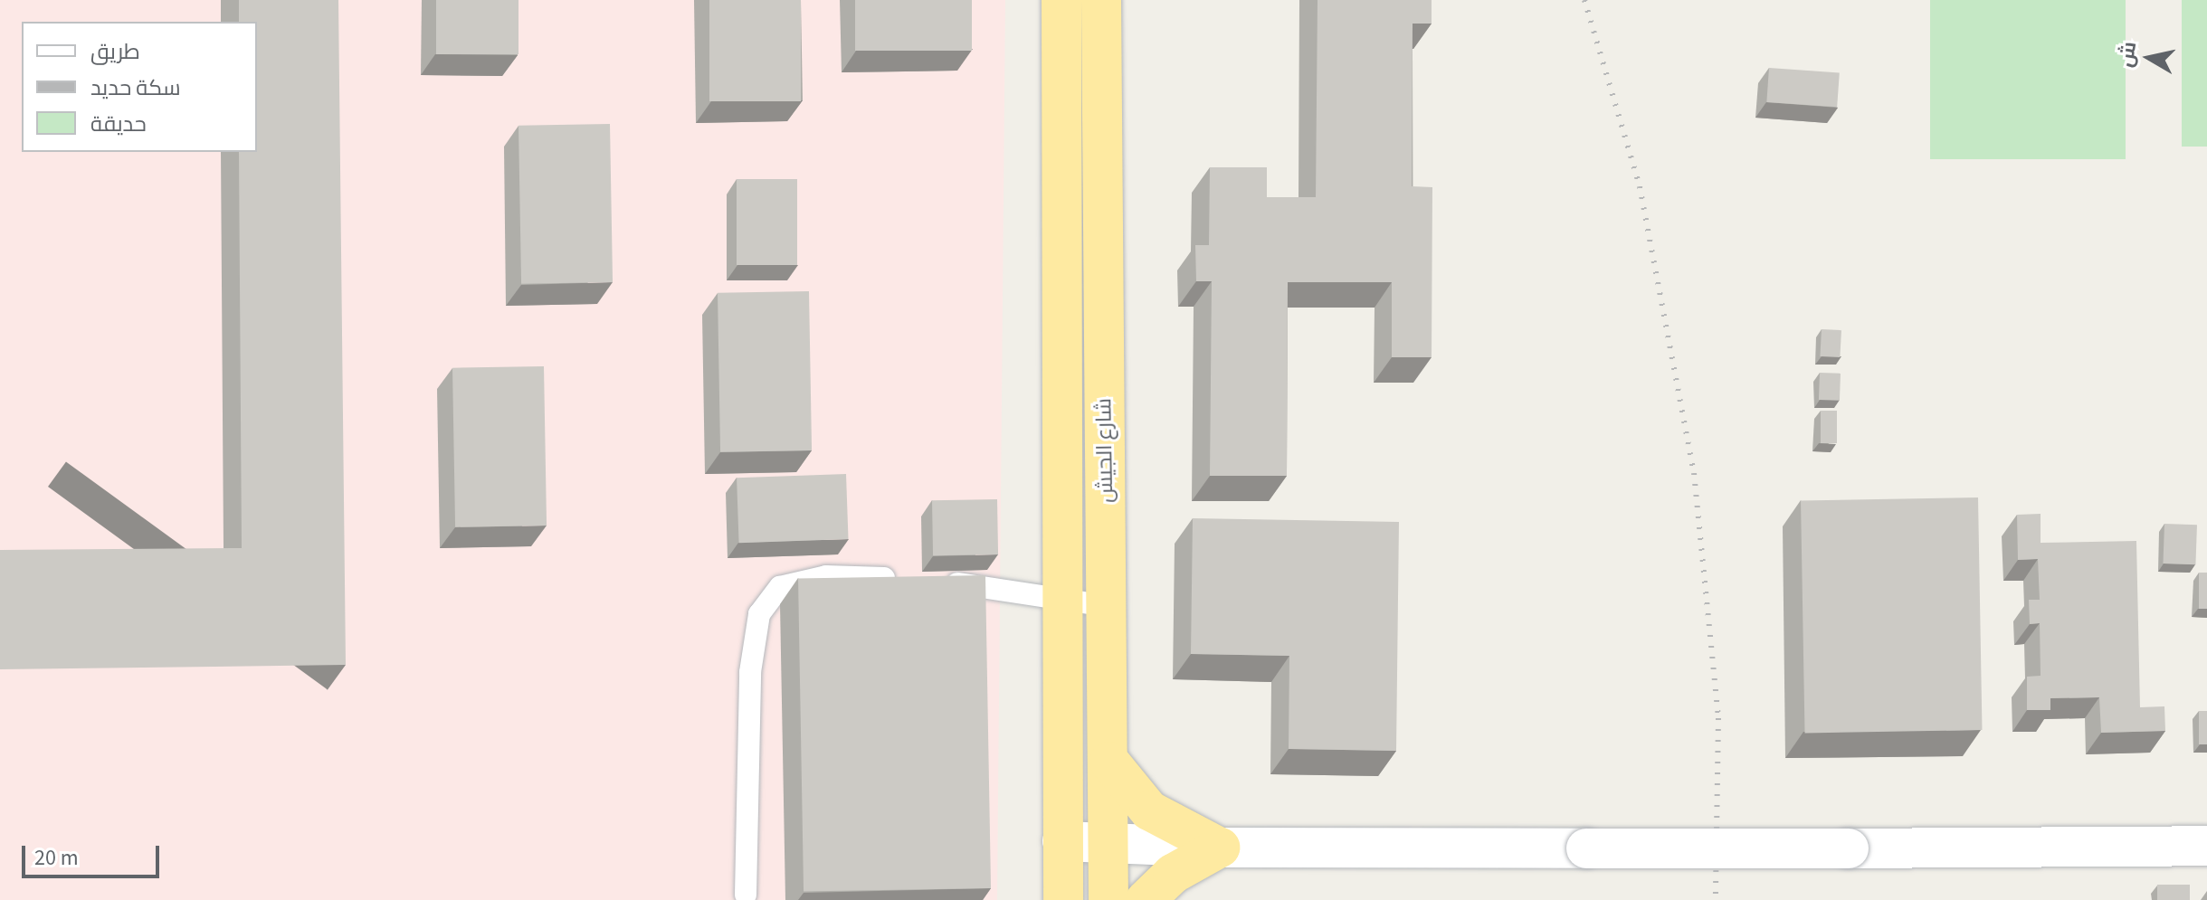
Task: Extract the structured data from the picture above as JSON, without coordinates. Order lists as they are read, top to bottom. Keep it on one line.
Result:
{"streets":{"highway":["شارع الجيش"]},"legend":["طريق","سكة حديد","حديقة"],"scale_bar":"20 m","north":"left"}
